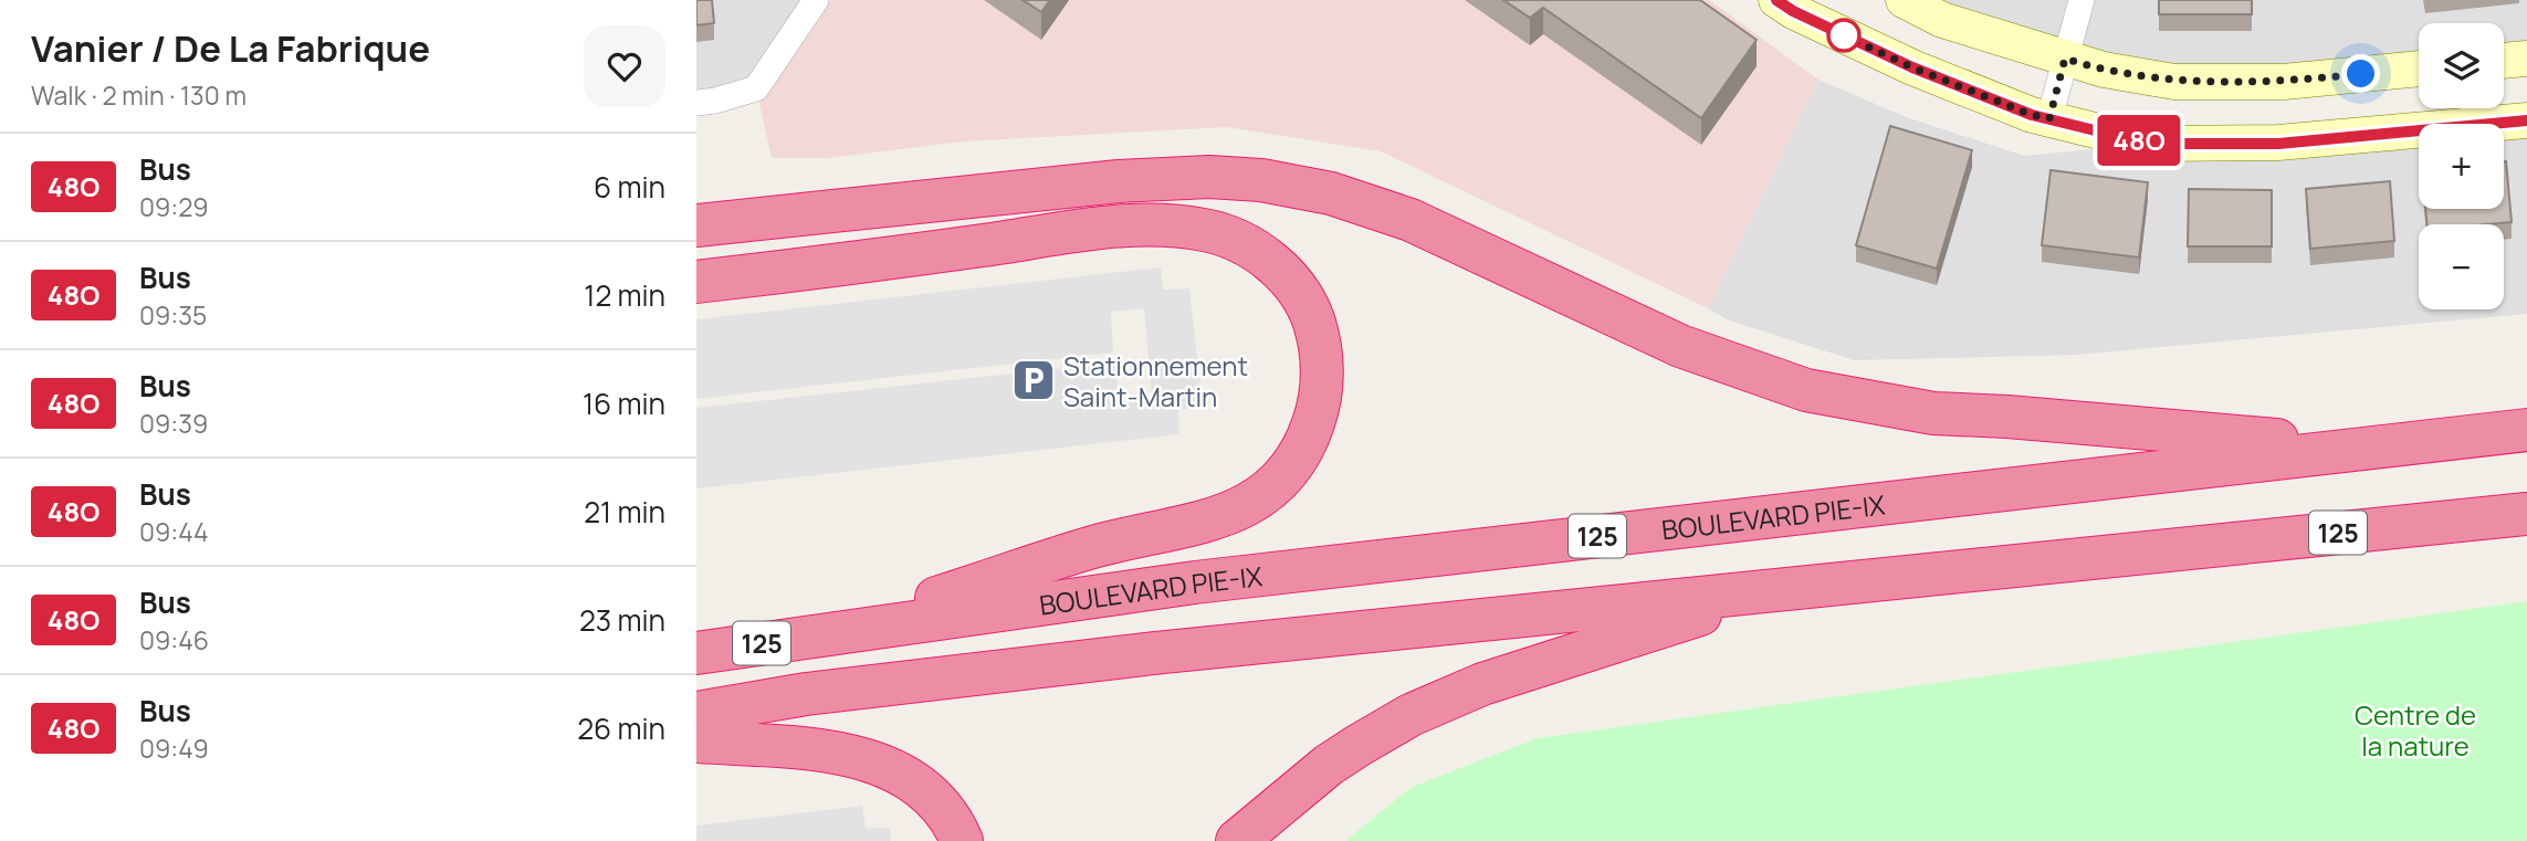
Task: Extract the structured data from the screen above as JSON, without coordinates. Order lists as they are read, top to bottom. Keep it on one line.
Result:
{"streets":{"highway":["BOULEVARD PIE-IX","125"]},"parks":["Centre de la nature"],"places":{"parking":["Stationnement Saint-Martin"]},"lines":["bus line 48O"],"page":{"heading":["Vanier / De La Fabrique","Walk · 2 min · 130 m"],"on_map":"48O","map_buttons":["+","−"],"list":[{"mark":"48O","name":"Bus","note":"09:29","value":"6 min"},{"mark":"48O","name":"Bus","note":"09:35","value":"12 min"},{"mark":"48O","name":"Bus","note":"09:39","value":"16 min"},{"mark":"48O","name":"Bus","note":"09:44","value":"21 min"},{"mark":"48O","name":"Bus","note":"09:46","value":"23 min"},{"mark":"48O","name":"Bus","note":"09:49","value":"26 min"}]}}
